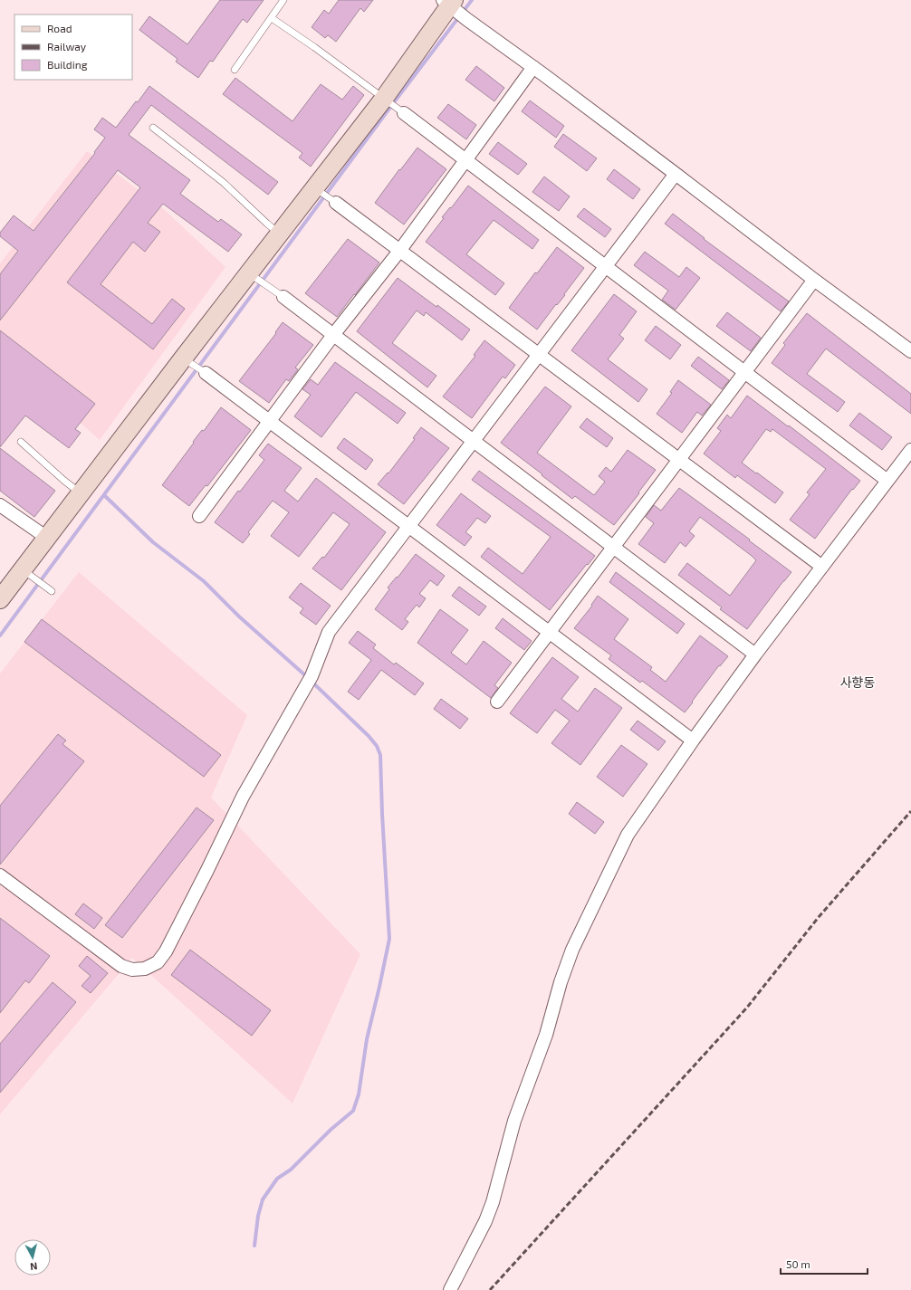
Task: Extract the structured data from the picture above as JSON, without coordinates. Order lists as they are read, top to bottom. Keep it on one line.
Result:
{"districts":["사향동"],"legend":["Road","Railway","Building"],"scale_bar":"50 m","north":"bottom"}
